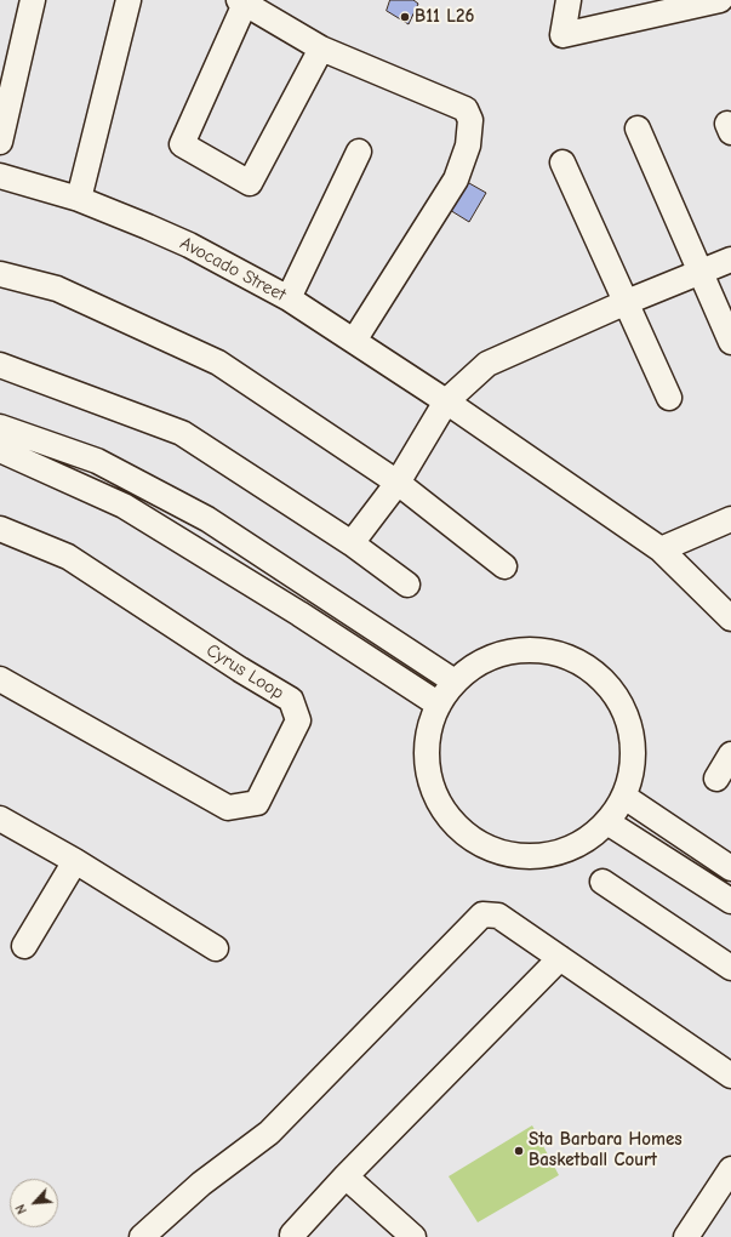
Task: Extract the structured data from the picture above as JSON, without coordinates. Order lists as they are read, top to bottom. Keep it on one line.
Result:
{"streets":{"street":["Avocado Street","Cyrus Loop"]},"places":["B11 L26","Sta Barbara Homes Basketball Court"],"north":"bottom left"}
